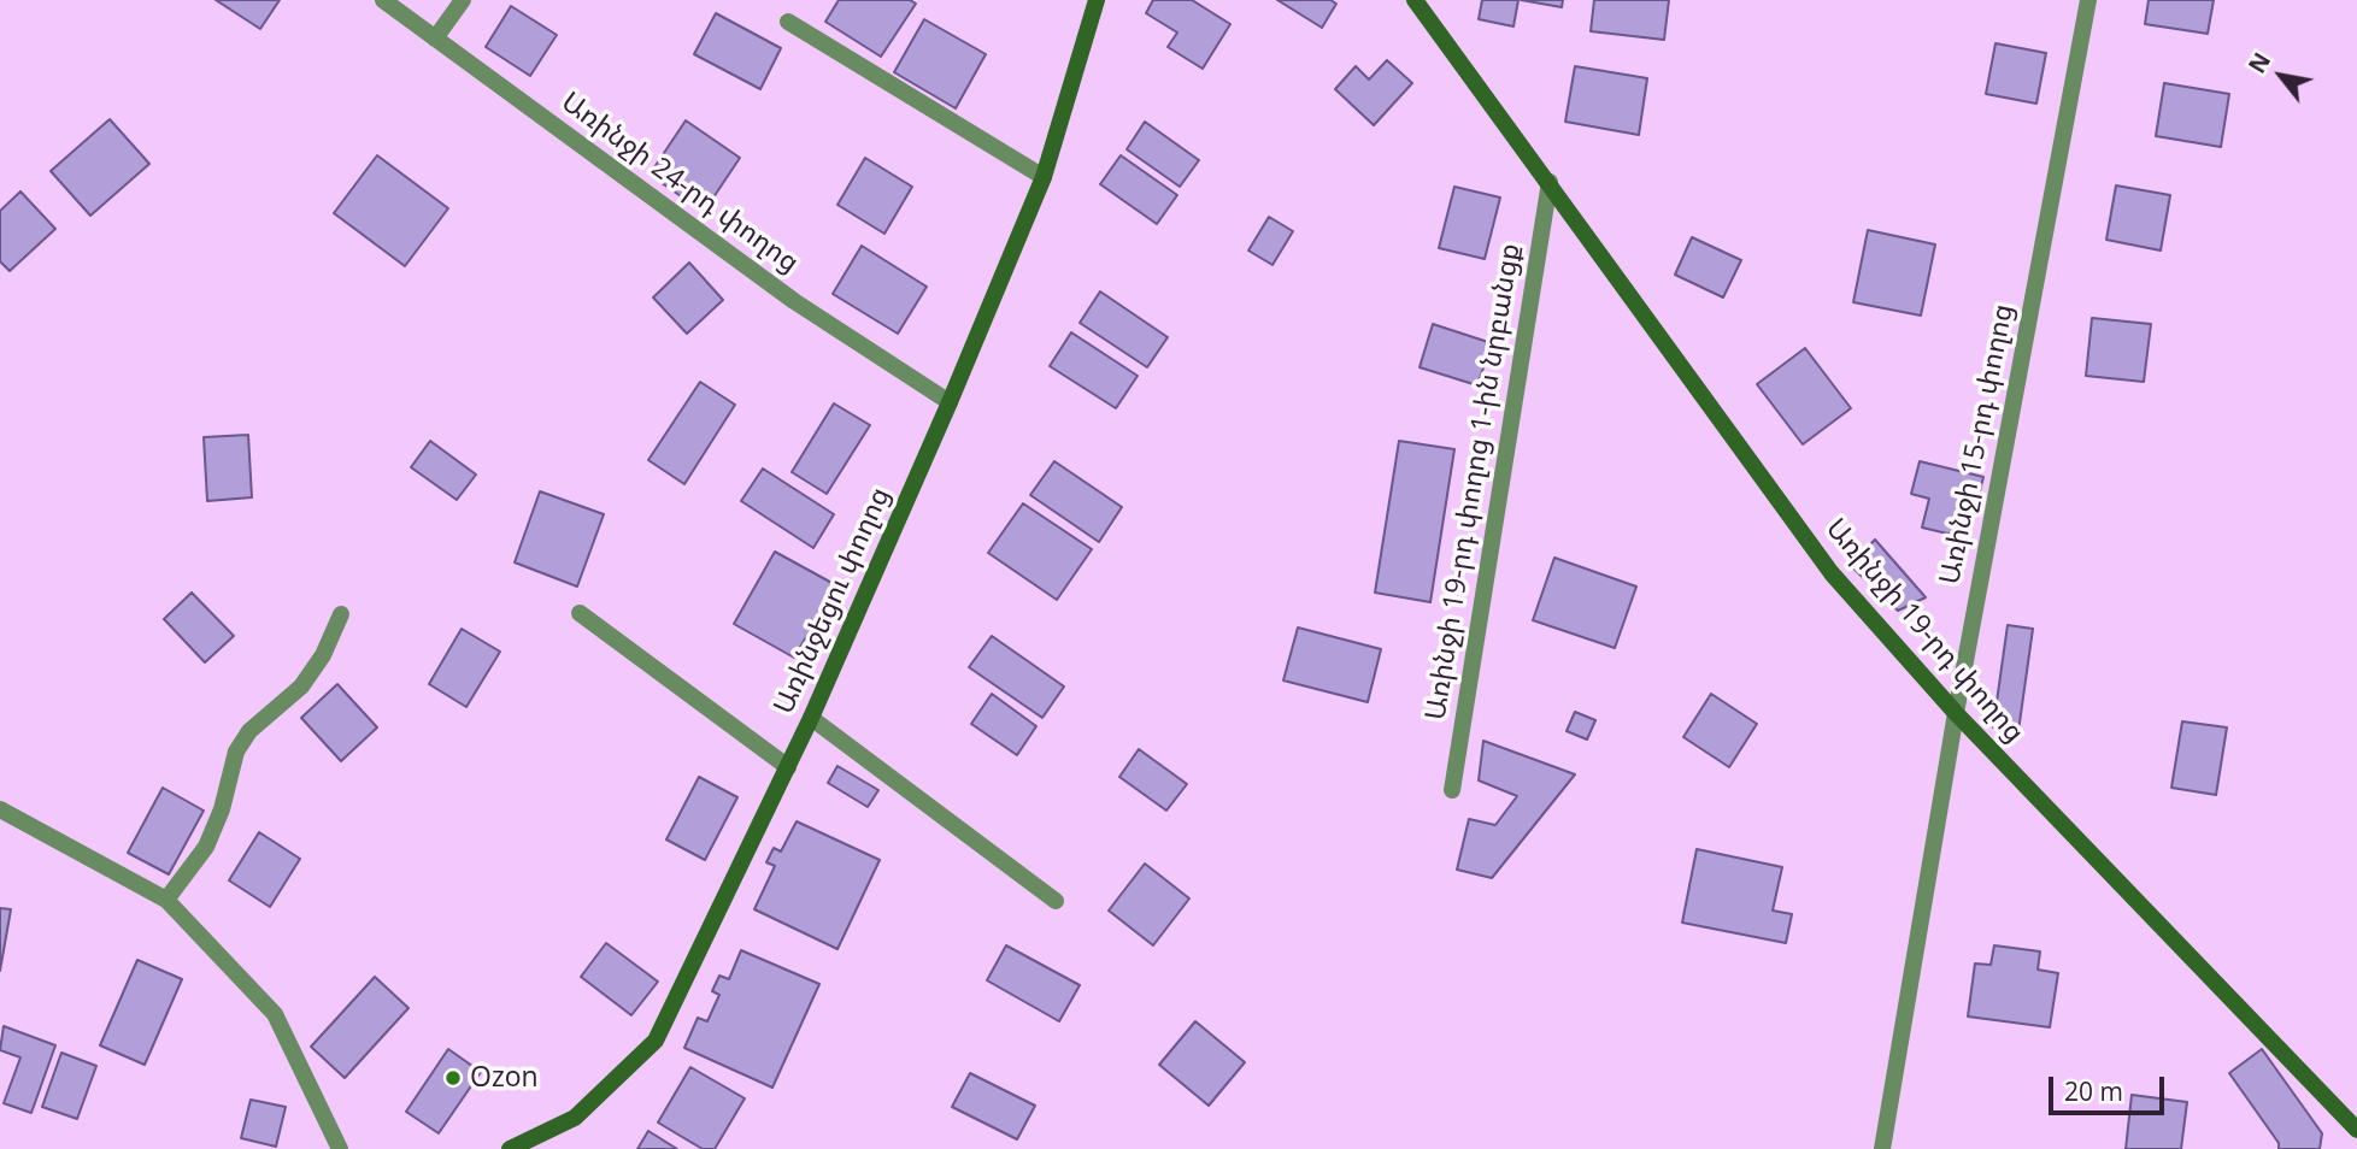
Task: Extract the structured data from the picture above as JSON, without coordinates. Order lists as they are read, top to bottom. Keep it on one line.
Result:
{"streets":{"street":["Առինջի 24-րդ փողոց","Առինջի 15-րդ փողոց","Առինջի 19-րդ փողոց 1-ին նրբանցք","Առինջեցու փողոց","Առինջի 19-րդ փողոց"]},"crossings":[["Առինջի 24-րդ փողոց","Առինջեցու փողոց"],["Առինջի 15-րդ փողոց","Առինջի 19-րդ փողոց"],["Առինջի 19-րդ փողոց 1-ին նրբանցք","Առինջի 19-րդ փողոց"]],"places":["Ozon"],"scale_bar":"20 m","north":"top left"}
